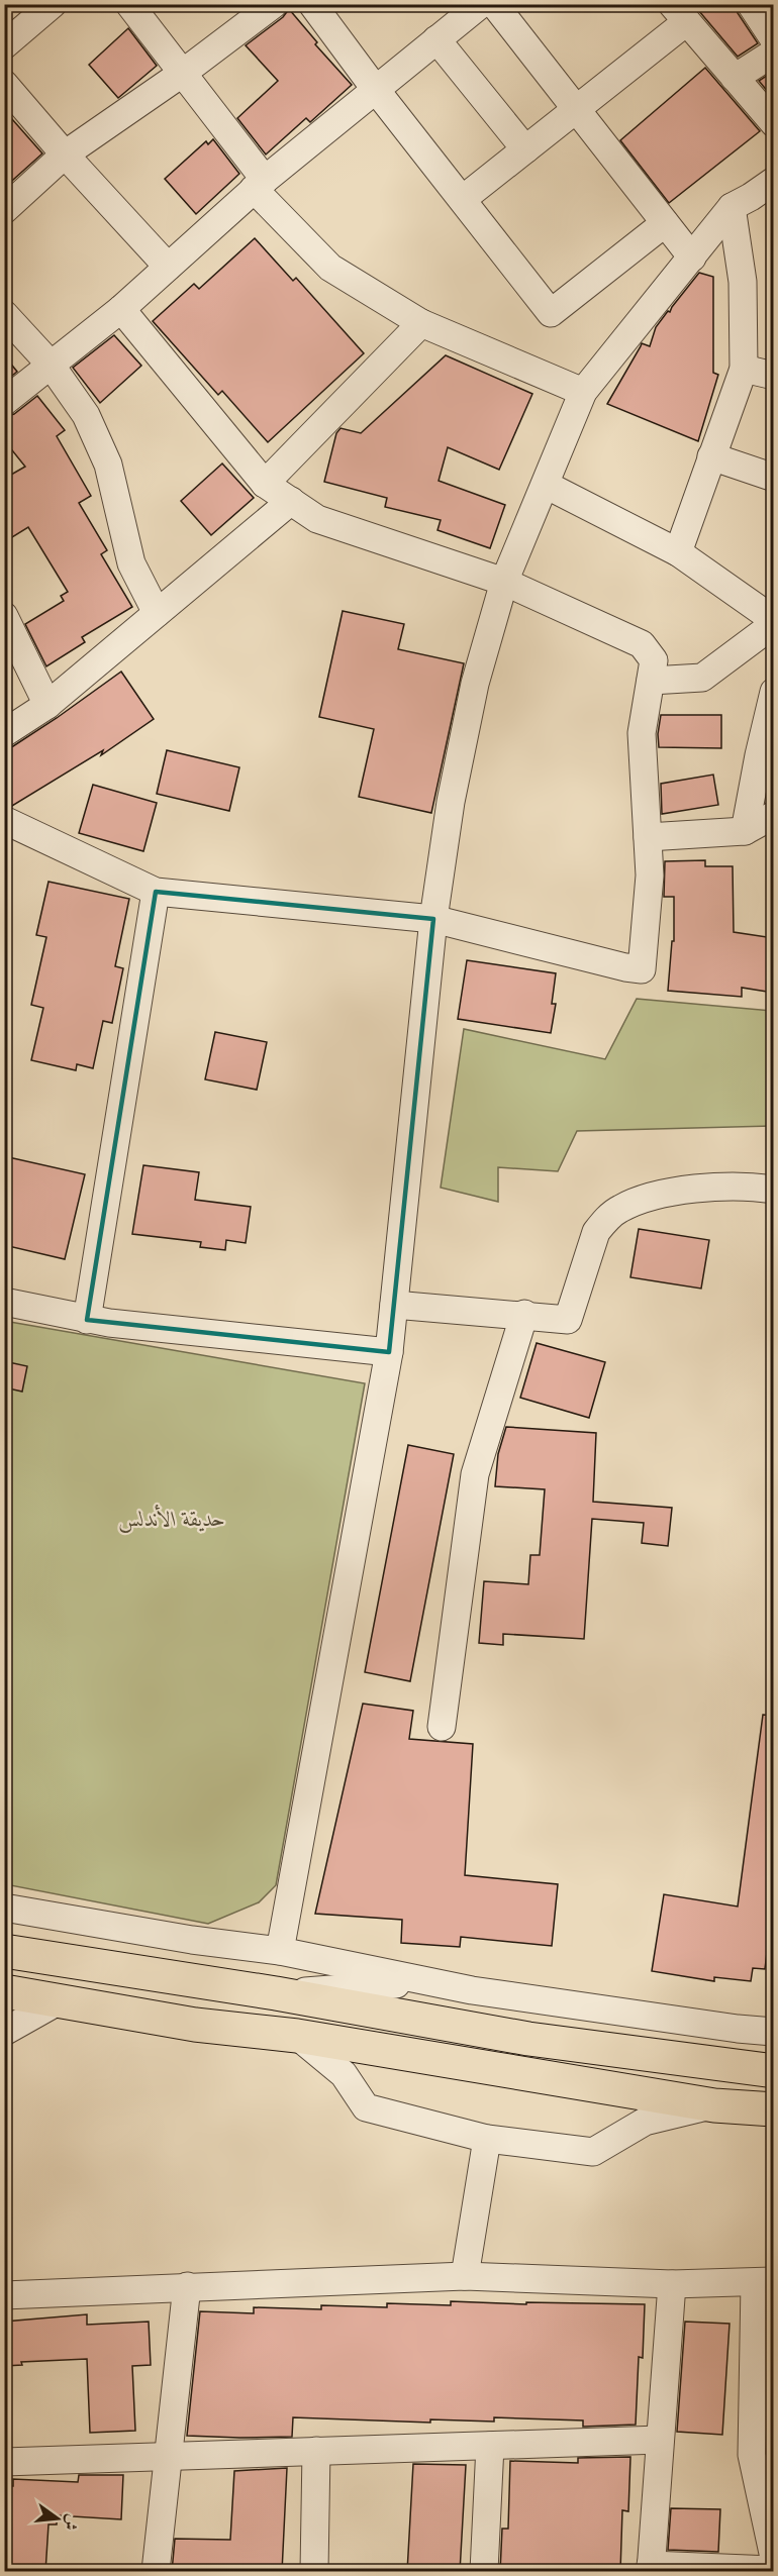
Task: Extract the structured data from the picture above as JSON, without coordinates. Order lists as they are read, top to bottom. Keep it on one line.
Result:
{"parks":["حديقة الأندلس"],"north":"right"}
